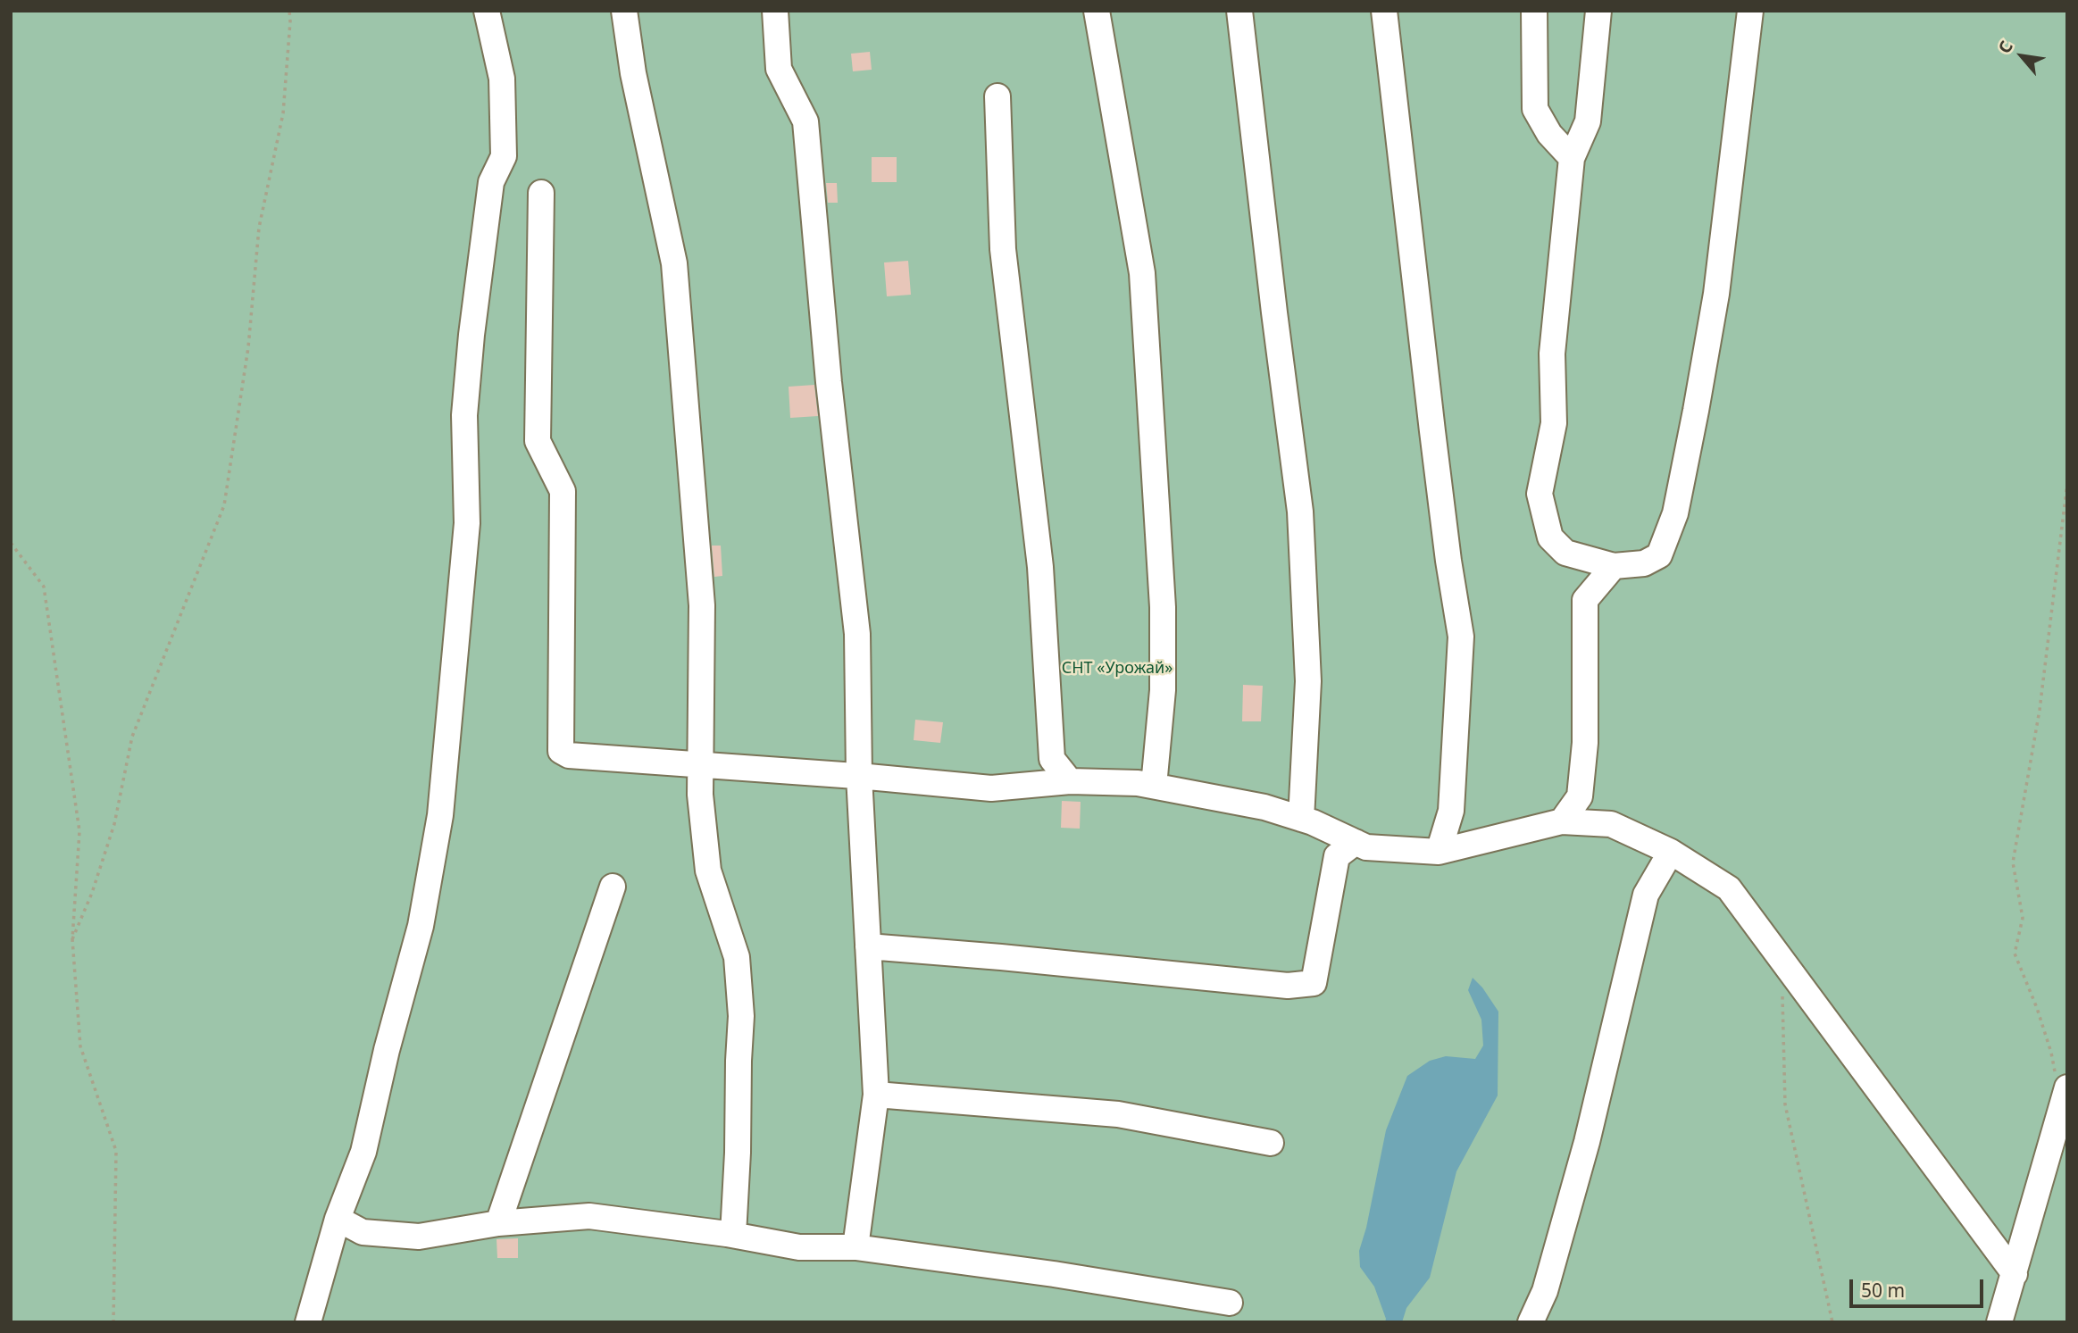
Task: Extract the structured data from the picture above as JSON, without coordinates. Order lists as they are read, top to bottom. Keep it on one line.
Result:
{"parks":["СНТ «Урожай»"],"scale_bar":"50 m","north":"top left"}
